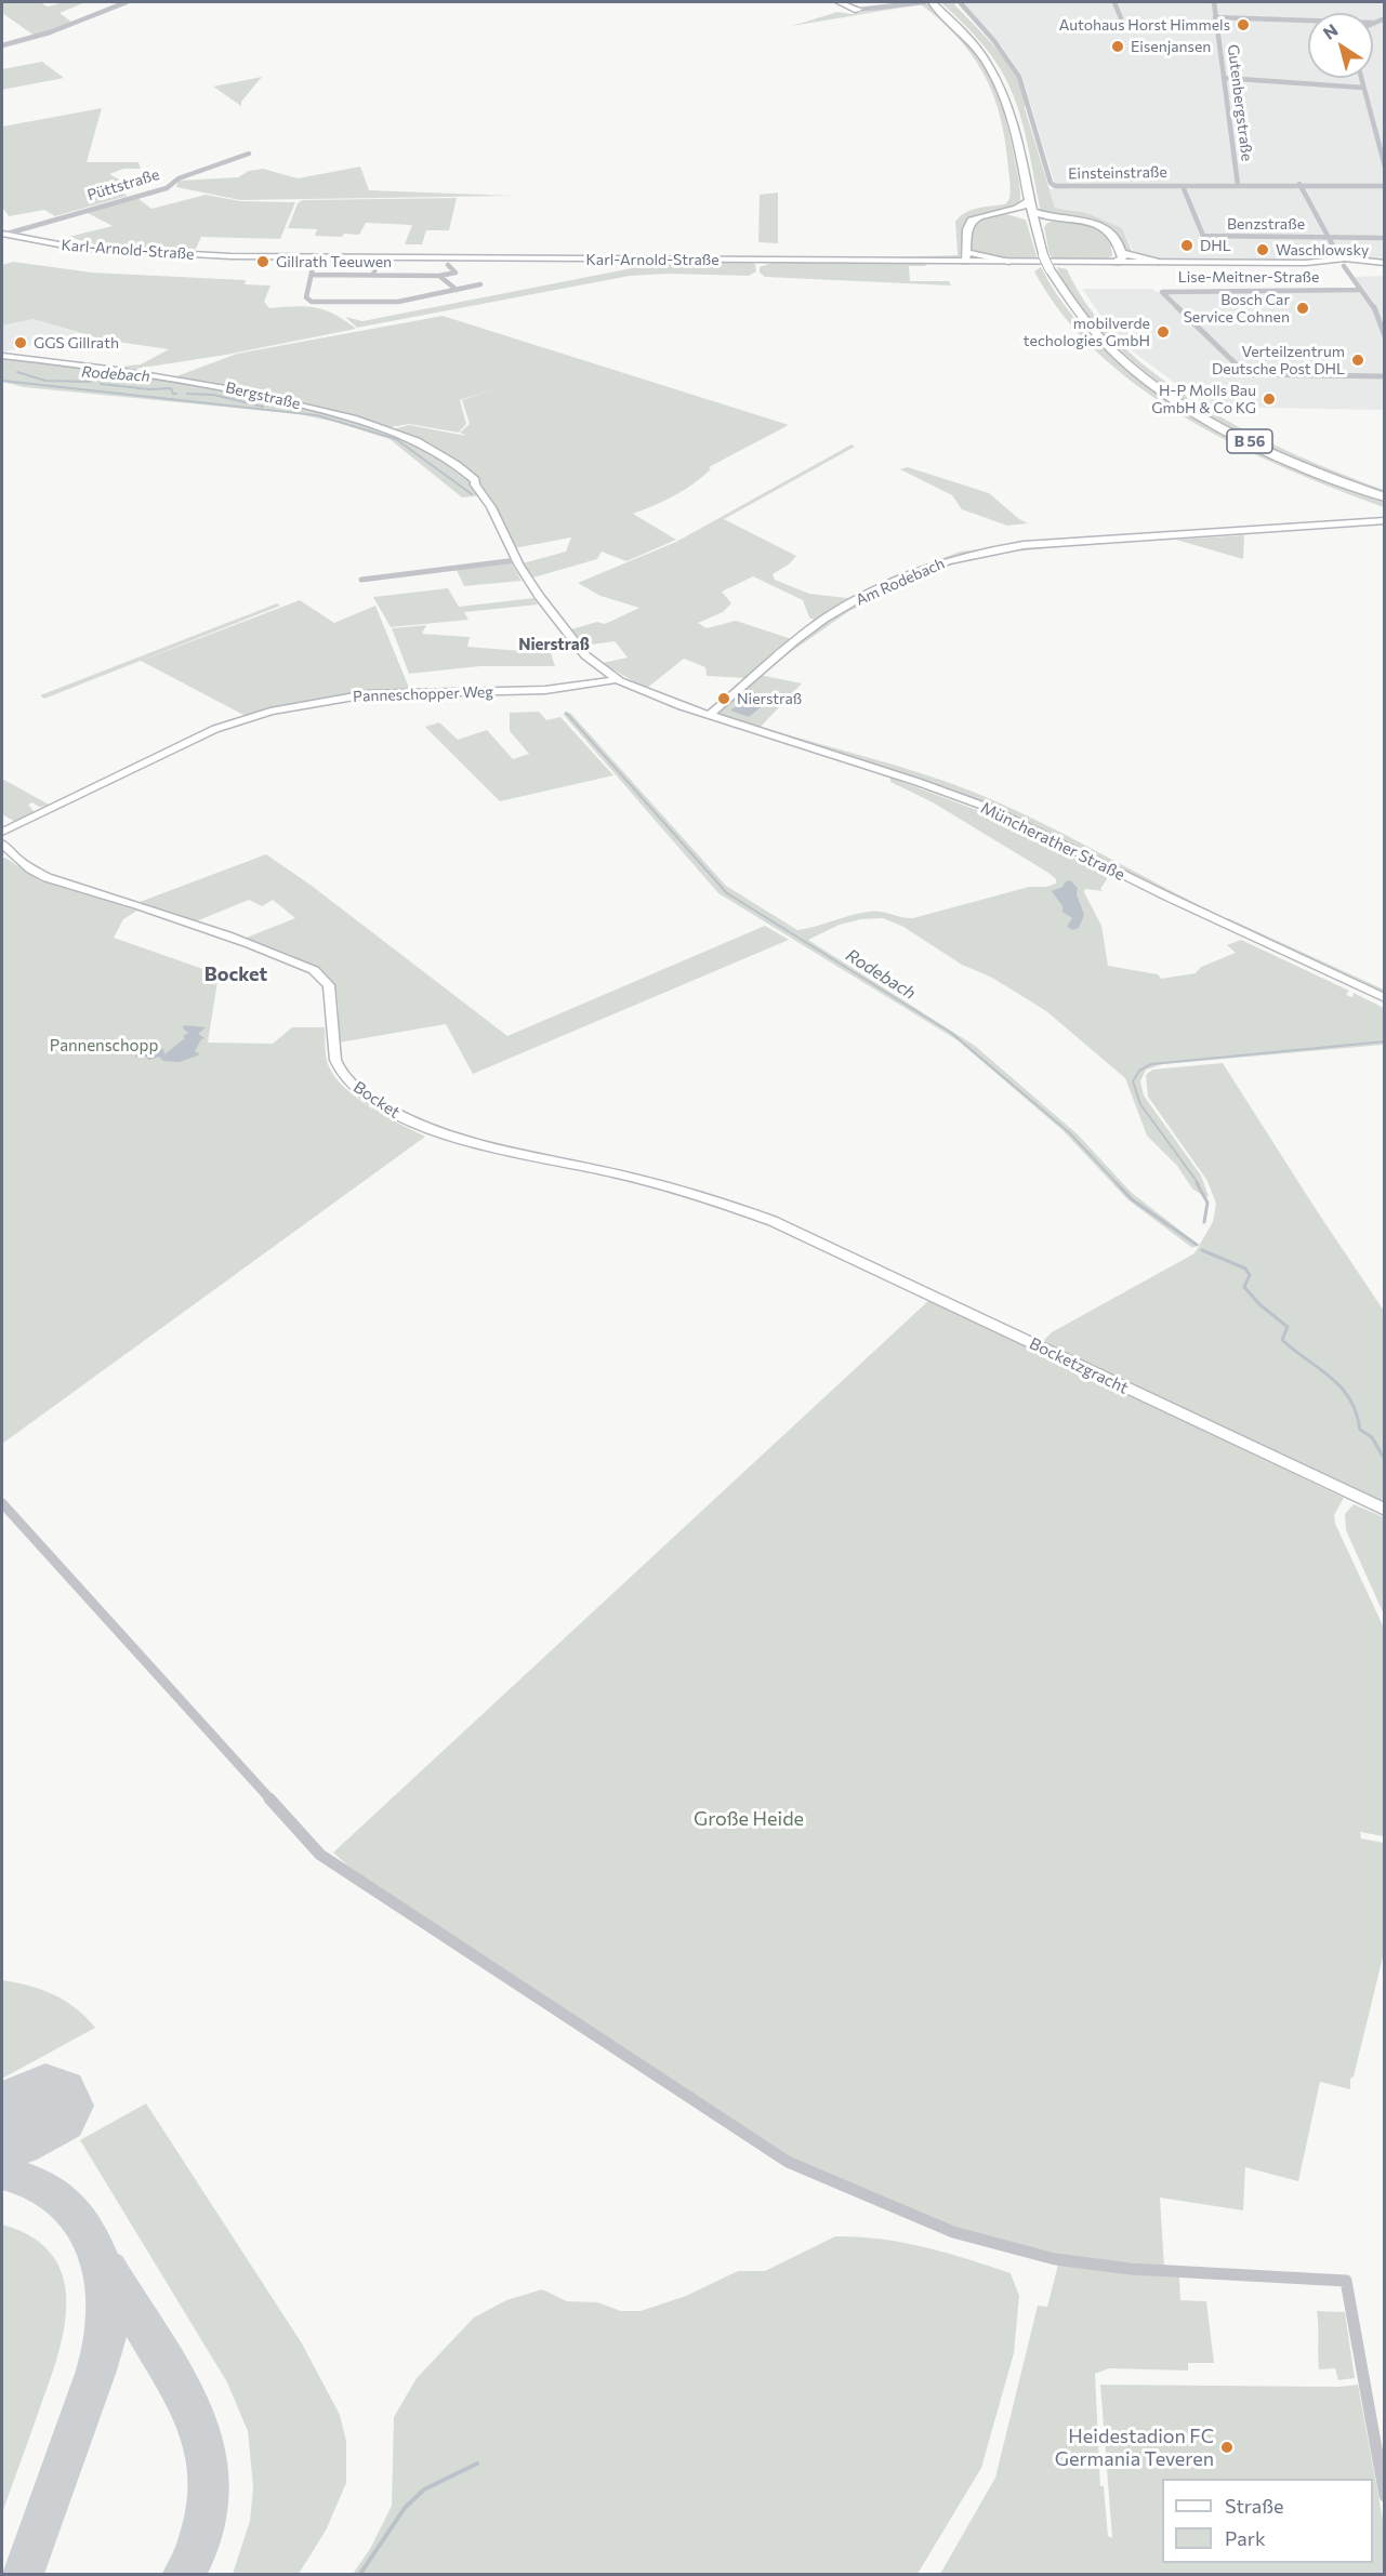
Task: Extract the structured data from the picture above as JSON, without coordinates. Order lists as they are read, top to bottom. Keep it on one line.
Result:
{"streets":{"highway":["B 56"],"street":["Gutenbergstraße","Einsteinstraße","Püttstraße","Benzstraße","Karl-Arnold-Straße","Lise-Meitner-Straße","Bergstraße","Am Rodebach","Panneschopper Weg","Müncherather Straße","Bocket","Bocketzgracht"]},"crossings":[["Gutenbergstraße","Einsteinstraße"],["Einsteinstraße","Benzstraße"],["Püttstraße","Karl-Arnold-Straße"],["Am Rodebach","Müncherather Straße"],["Bocket","Bocketzgracht"]],"districts":["Nierstraß","Bocket"],"water":["Rodebach"],"parks":["Pannenschopp","Große Heide"],"places":["Autohaus Horst Himmels","Eisenjansen","DHL","Waschlowsky","Gillrath Teeuwen","Bosch Car Service Cohnen","mobilverde techologies GmbH","GGS Gillrath","Verteilzentrum Deutsche Post DHL","H-P Molls Bau GmbH & Co KG","Nierstraß","Heidestadion FC Germania Teveren"],"legend":["Straße","Park"],"north":"top left"}
